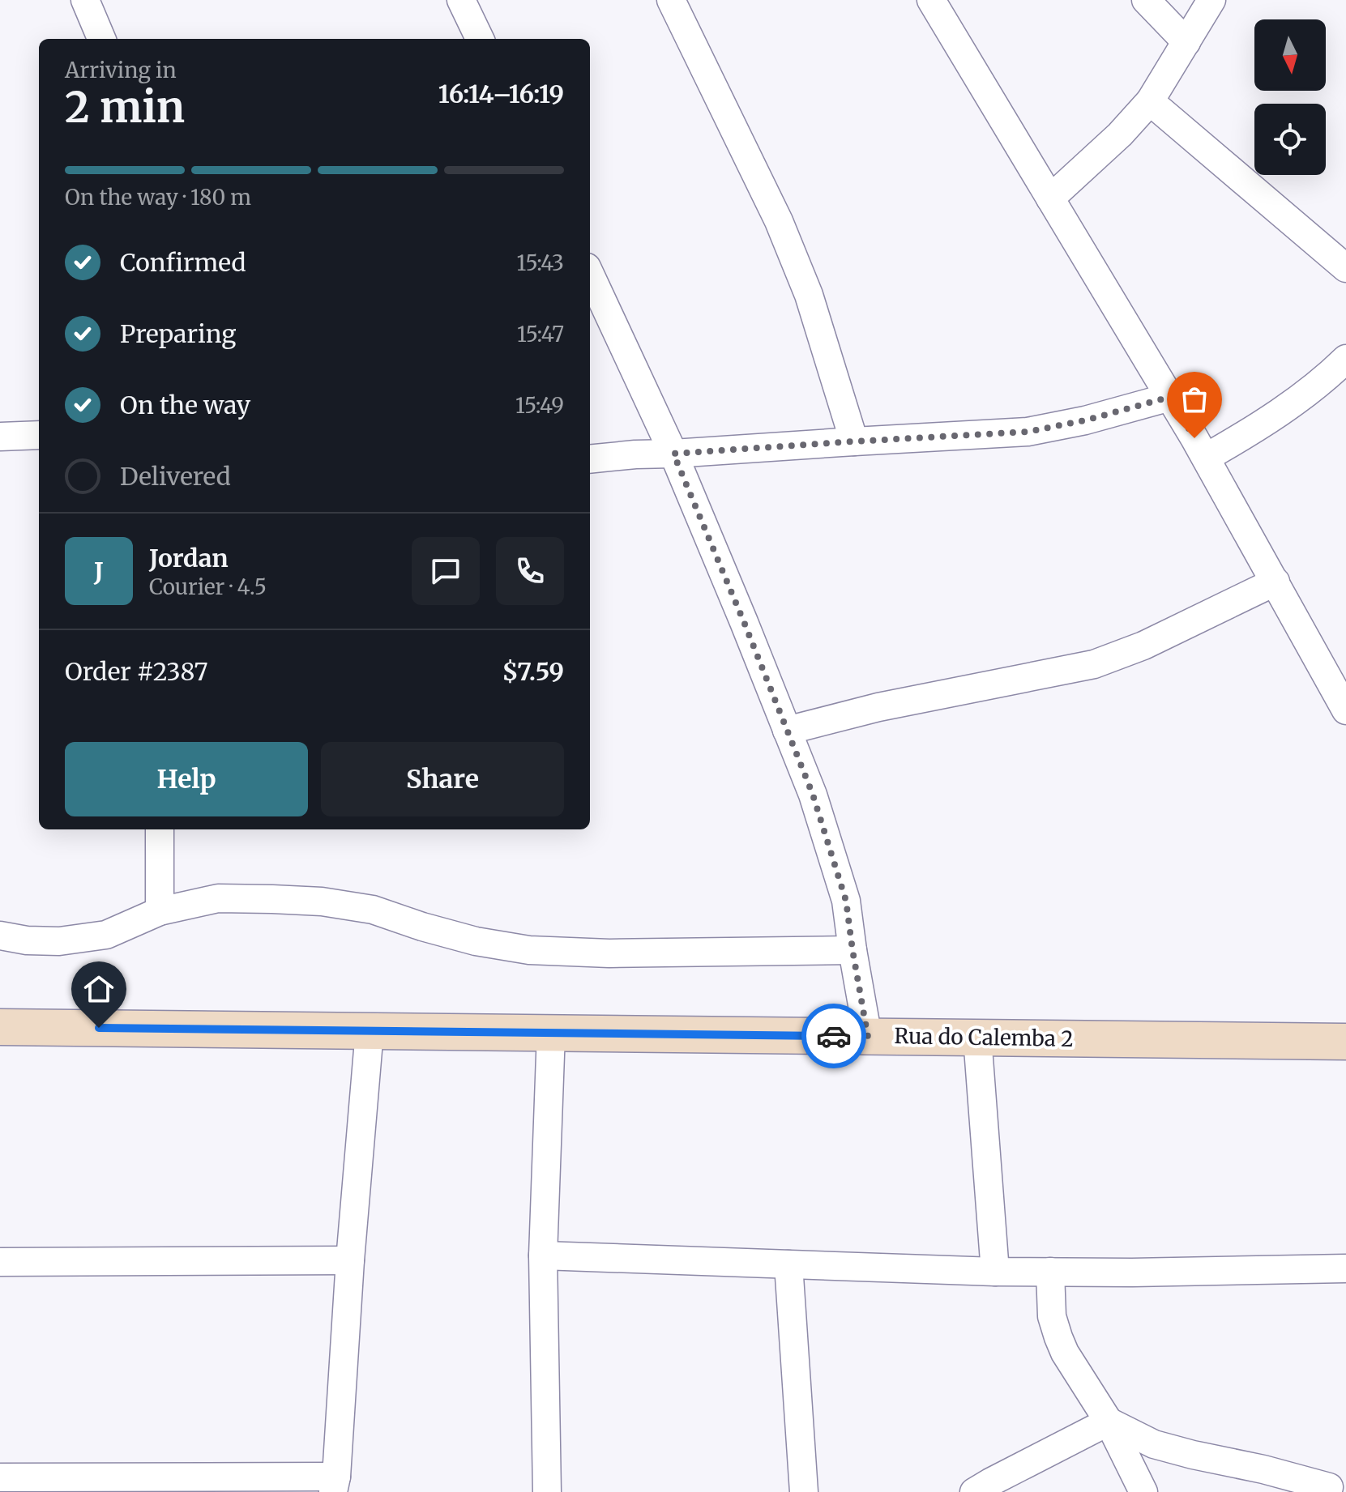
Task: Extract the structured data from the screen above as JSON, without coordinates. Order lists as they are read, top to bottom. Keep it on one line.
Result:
{"streets":{"main road":["Rua do Calemba 2"]},"north":"bottom","page":{"heading":["2 min","Arriving in","16:14–16:19"],"panel":["Jordan","Courier · 4.5","Order #2387","$7.59"],"bar":"On the way · 180 m","list":[["Confirmed","15:43"],["Preparing","15:47"],["On the way","15:49"],"Delivered"],"round":"J","buttons":["Help","Share"]}}
